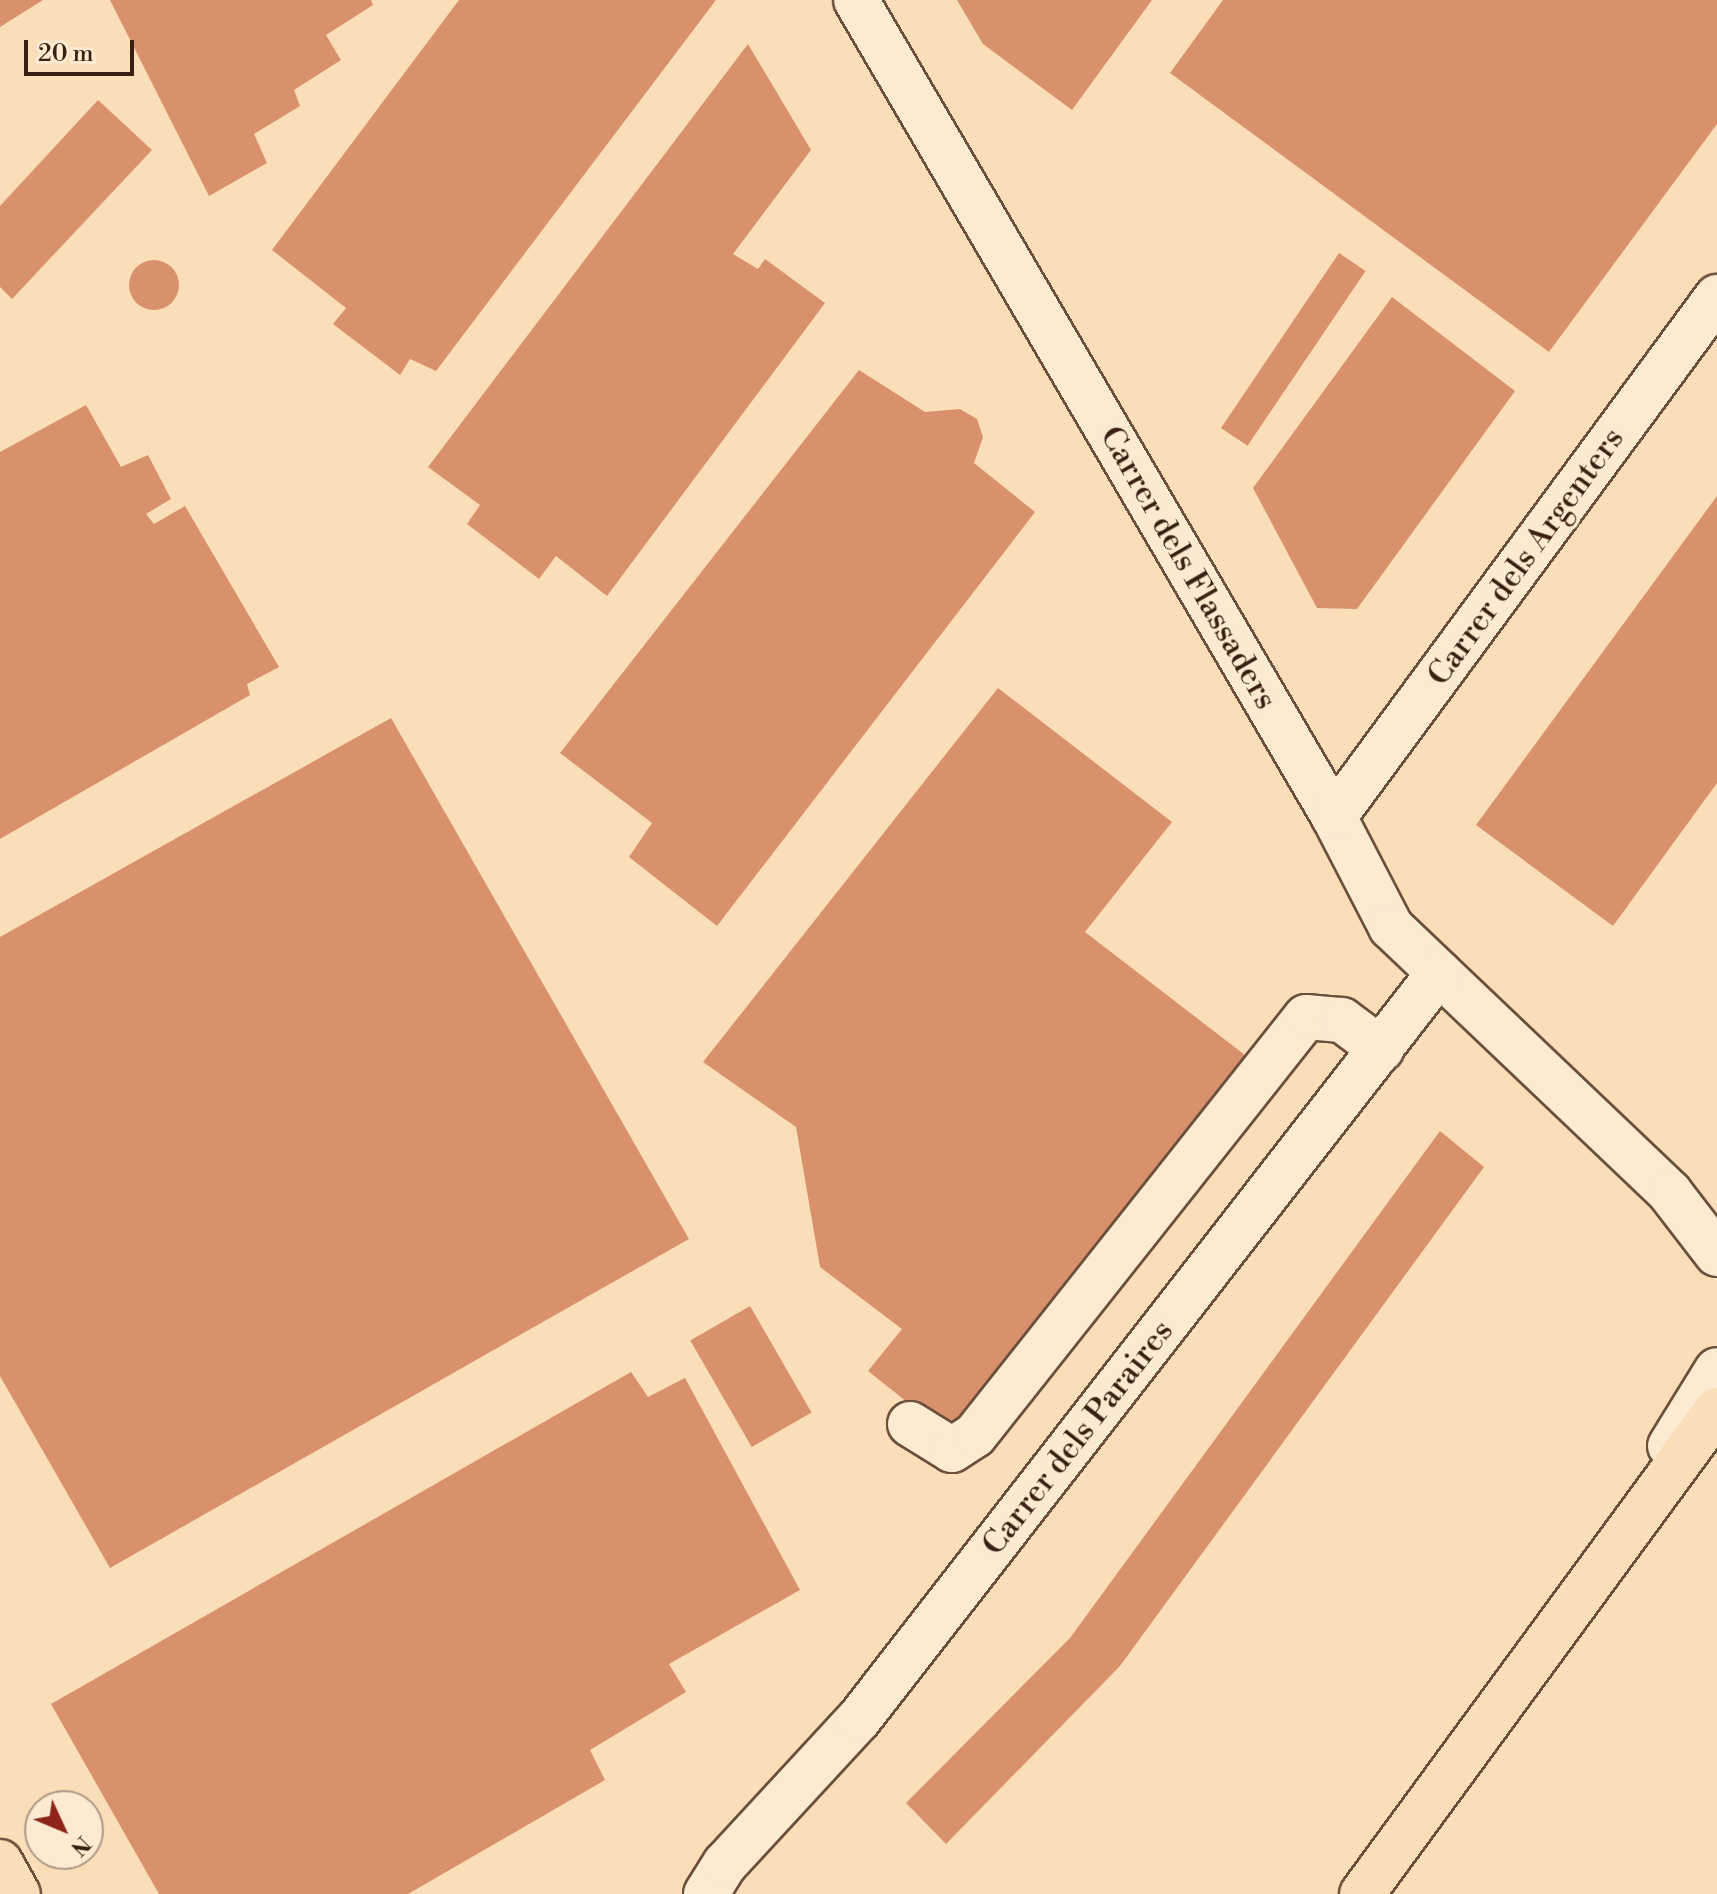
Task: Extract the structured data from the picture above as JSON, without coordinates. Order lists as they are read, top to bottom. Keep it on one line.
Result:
{"streets":{"street":["Carrer dels Argenters","Carrer dels Flassaders","Carrer dels Paraires"]},"crossings":[["Carrer dels Argenters","Carrer dels Flassaders"],["Carrer dels Flassaders","Carrer dels Paraires"]],"scale_bar":"20 m","north":"bottom right"}
